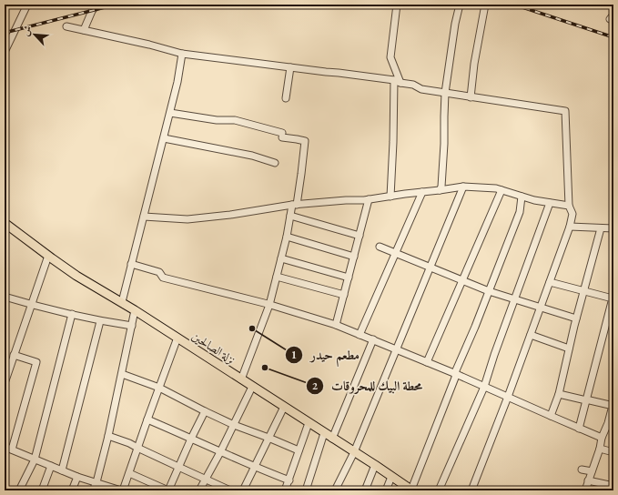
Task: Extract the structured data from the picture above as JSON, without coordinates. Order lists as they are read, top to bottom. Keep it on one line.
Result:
{"streets":{"main road":["نزلة الصالحين"]},"places":["مطعم حيدر","محطة البيك للمحروقات"],"north":"top left"}
